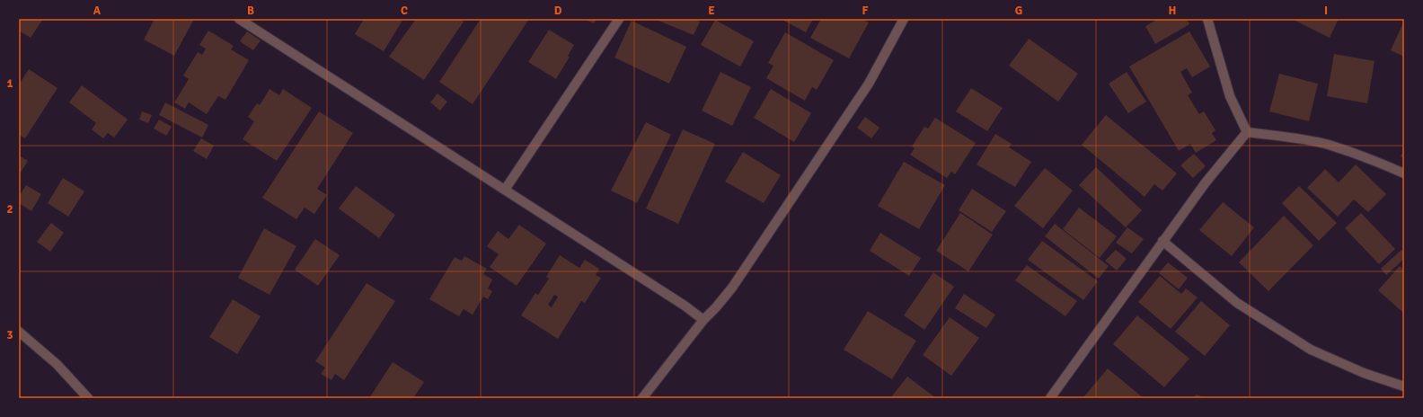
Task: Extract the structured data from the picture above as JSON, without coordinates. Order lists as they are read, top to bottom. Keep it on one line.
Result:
{"grid":{"columns":["A","B","C","D","E","F","G","H","I"],"rows":["1","2","3"]}}
